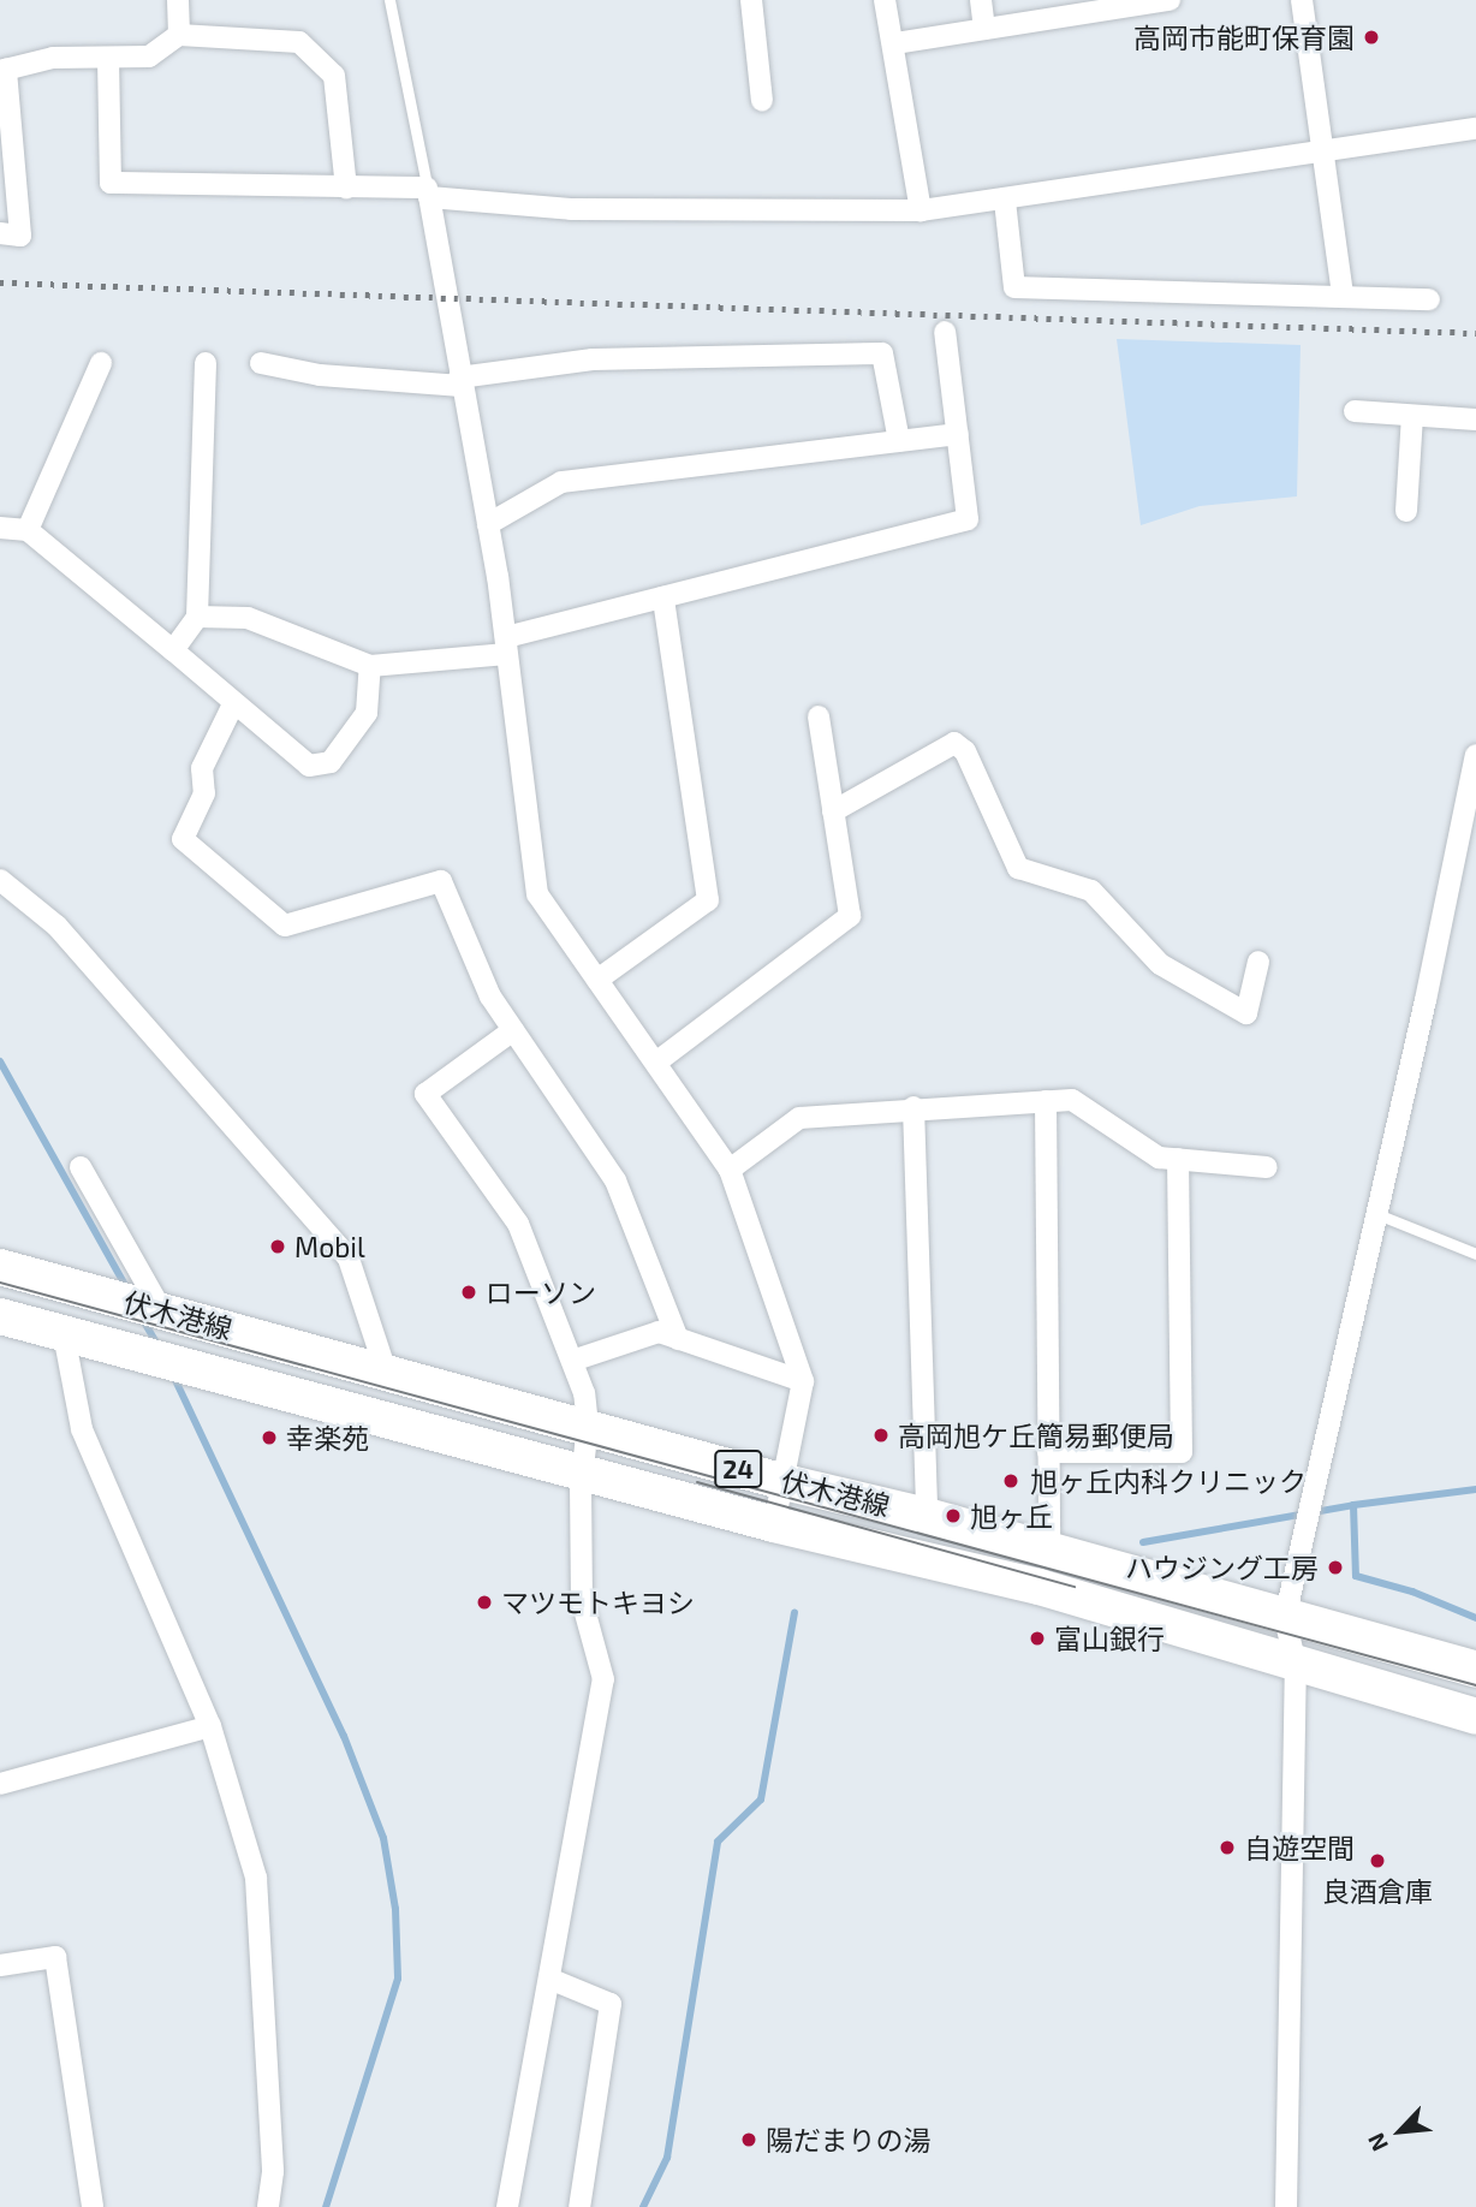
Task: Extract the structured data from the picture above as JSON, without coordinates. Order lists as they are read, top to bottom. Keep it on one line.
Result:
{"streets":{"main road":["伏木港線","24"]},"places":["高岡市能町保育園","Mobil","ローソン","高岡旭ケ丘簡易郵便局","幸楽苑","旭ヶ丘内科クリニック","旭ヶ丘","ハウジング工房","マツモトキヨシ","富山銀行","自遊空間","良酒倉庫","陽だまりの湯"],"north":"bottom left"}
